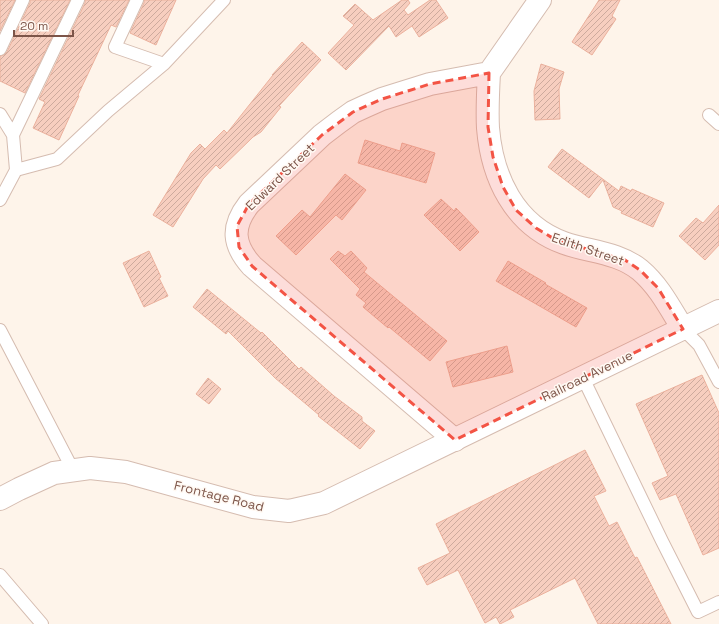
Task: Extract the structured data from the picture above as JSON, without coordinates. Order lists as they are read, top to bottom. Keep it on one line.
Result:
{"streets":{"street":["Edward Street","Edith Street","Railroad Avenue","Frontage Road"]},"crossings":[["Edward Street","Edith Street"],["Edward Street","Railroad Avenue"],["Edward Street","Frontage Road"],["Edith Street","Railroad Avenue"],["Railroad Avenue","Frontage Road"]],"scale_bar":"20 m"}
